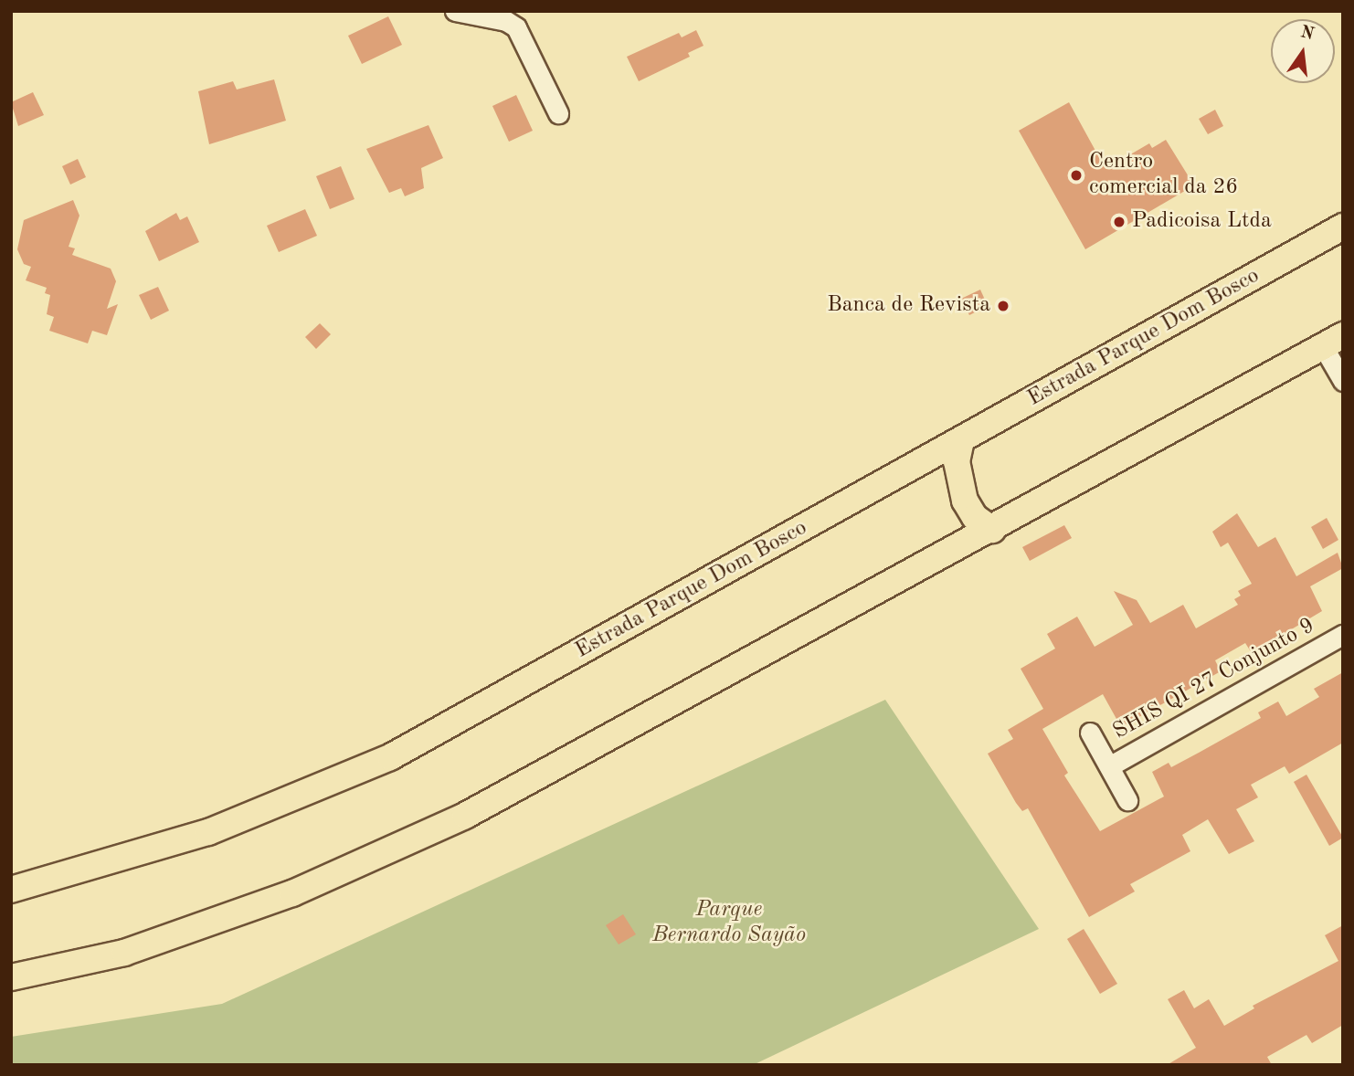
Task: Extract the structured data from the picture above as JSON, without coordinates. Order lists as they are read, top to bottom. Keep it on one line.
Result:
{"streets":{"main road":["Estrada Parque Dom Bosco"],"street":["SHIS QI 27 Conjunto 9"]},"parks":["Parque Bernardo Sayão"],"places":["Centro comercial da 26","Padicoisa Ltda","Banca de Revista"],"north":"top"}
